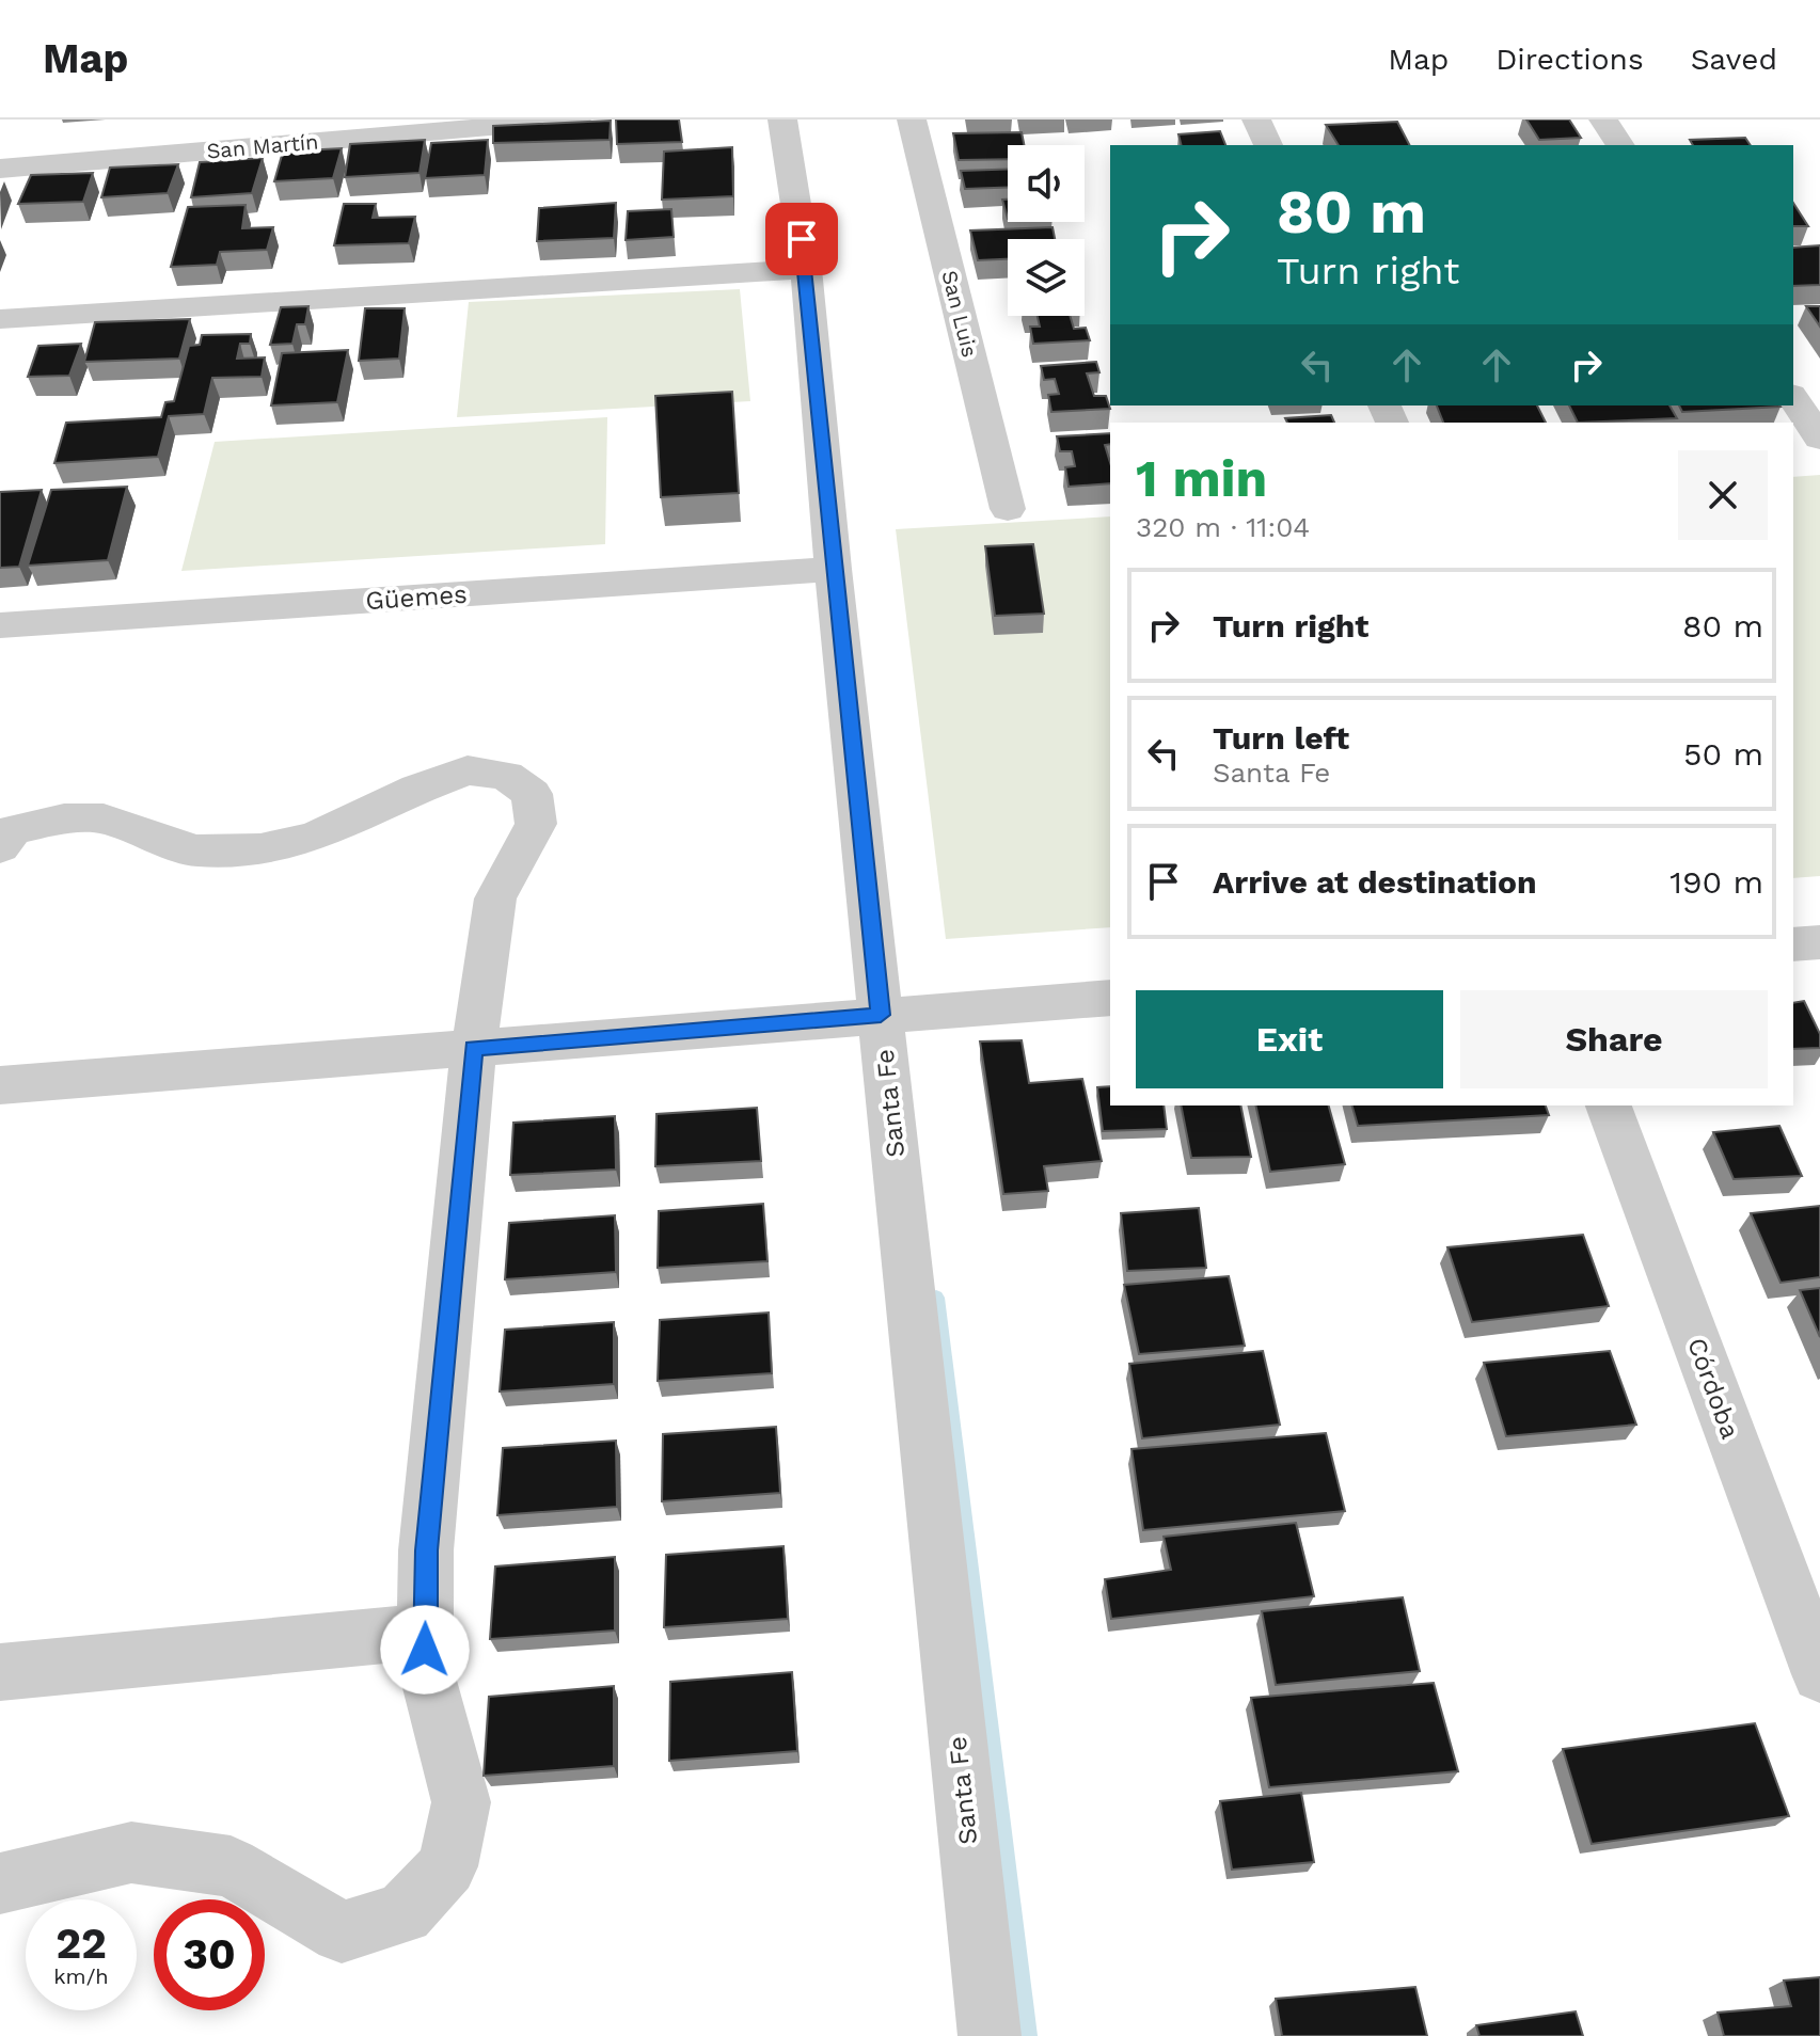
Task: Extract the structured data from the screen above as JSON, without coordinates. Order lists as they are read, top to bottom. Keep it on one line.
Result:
{"streets":{"street":["San Martín","San Luis","Güemes","Santa Fe","Córdoba"]},"crossings":[["Güemes","Santa Fe"]],"page":{"header":"Map","nav":["Map","Directions","Saved"],"turn":["80 m","Turn right"],"heading":["1 min","320 m · 11:04"],"list":[{"name":"Turn right","value":"80 m"},{"name":"Turn left","note":"Santa Fe","value":"50 m"},{"name":"Arrive at destination","value":"190 m"}],"buttons":["Exit","Share"],"speed":"22 km/h","limit":"30"}}
